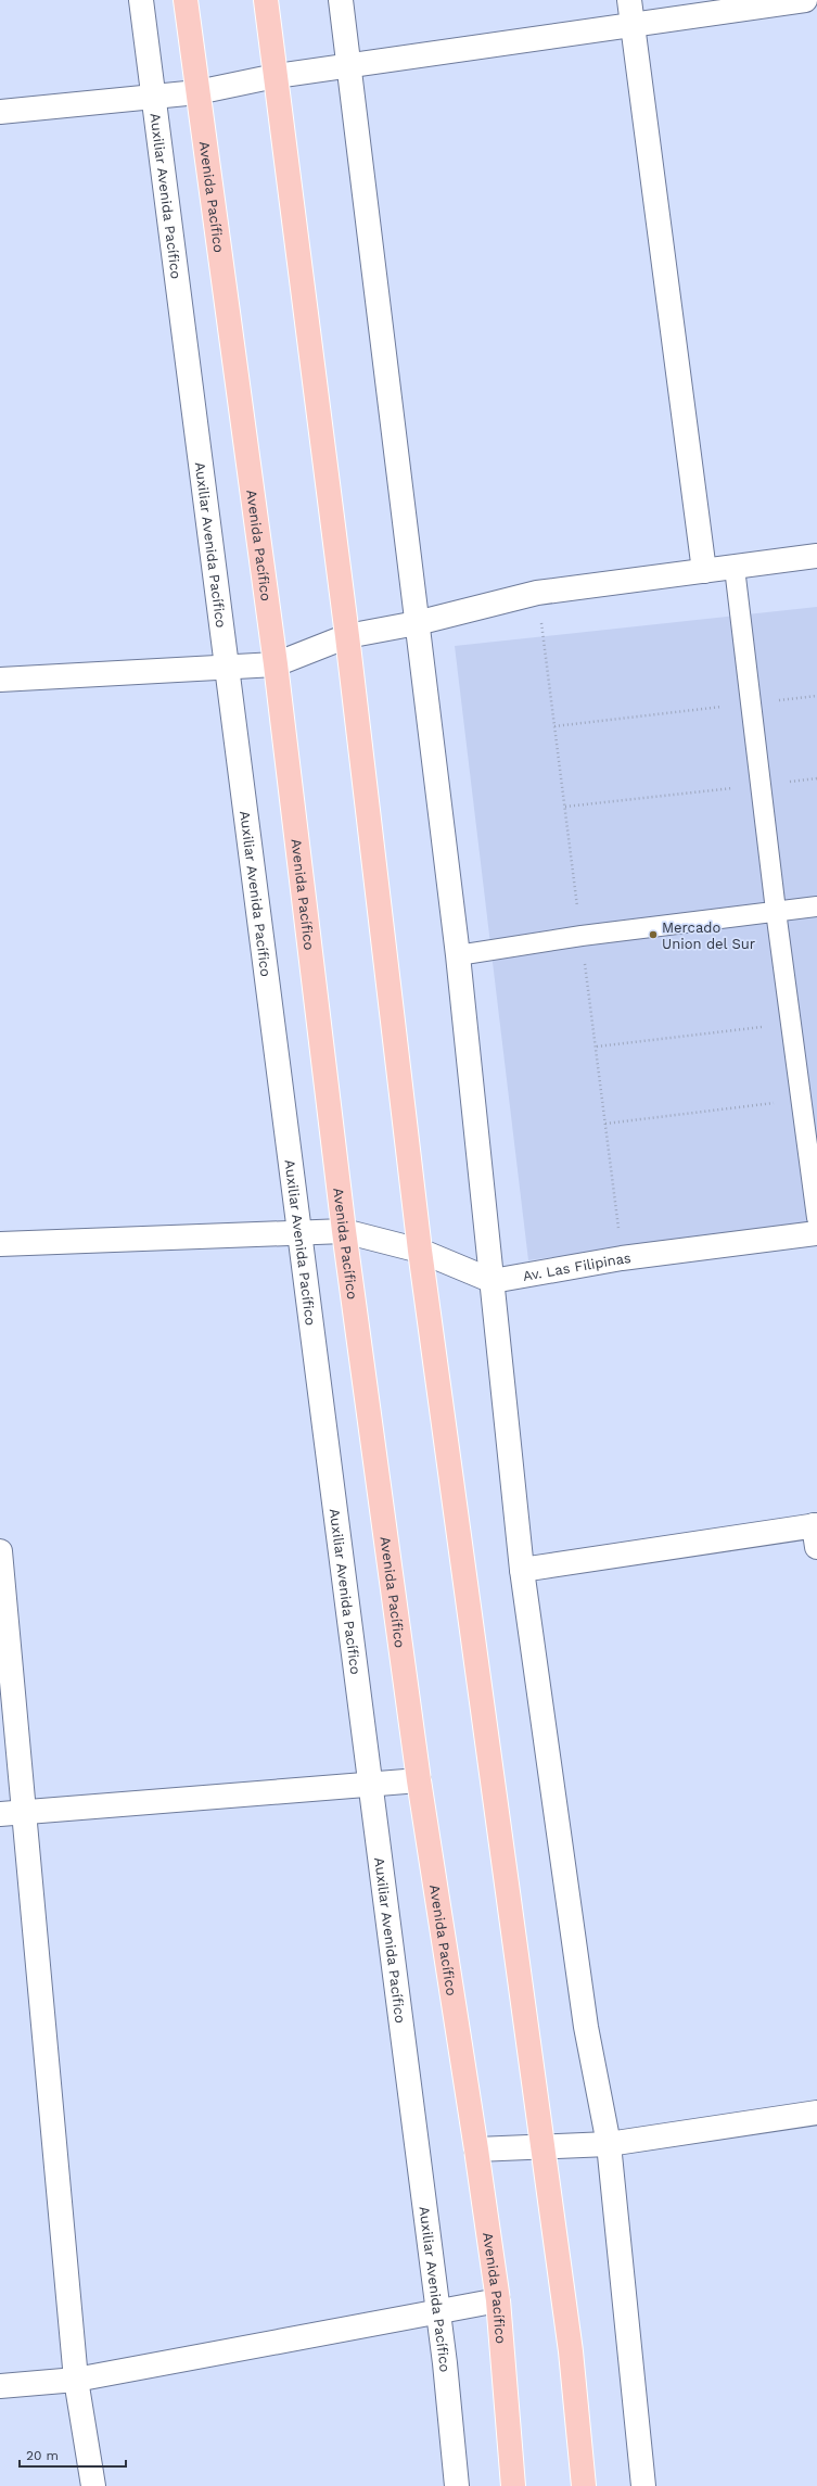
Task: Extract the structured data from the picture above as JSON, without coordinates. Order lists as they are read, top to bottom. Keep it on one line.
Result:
{"streets":{"main road":["Avenida Pacífico"],"street":["Auxiliar Avenida Pacífico","Av. Las Filipinas"]},"places":["Mercado Union del Sur"],"scale_bar":"20 m"}
